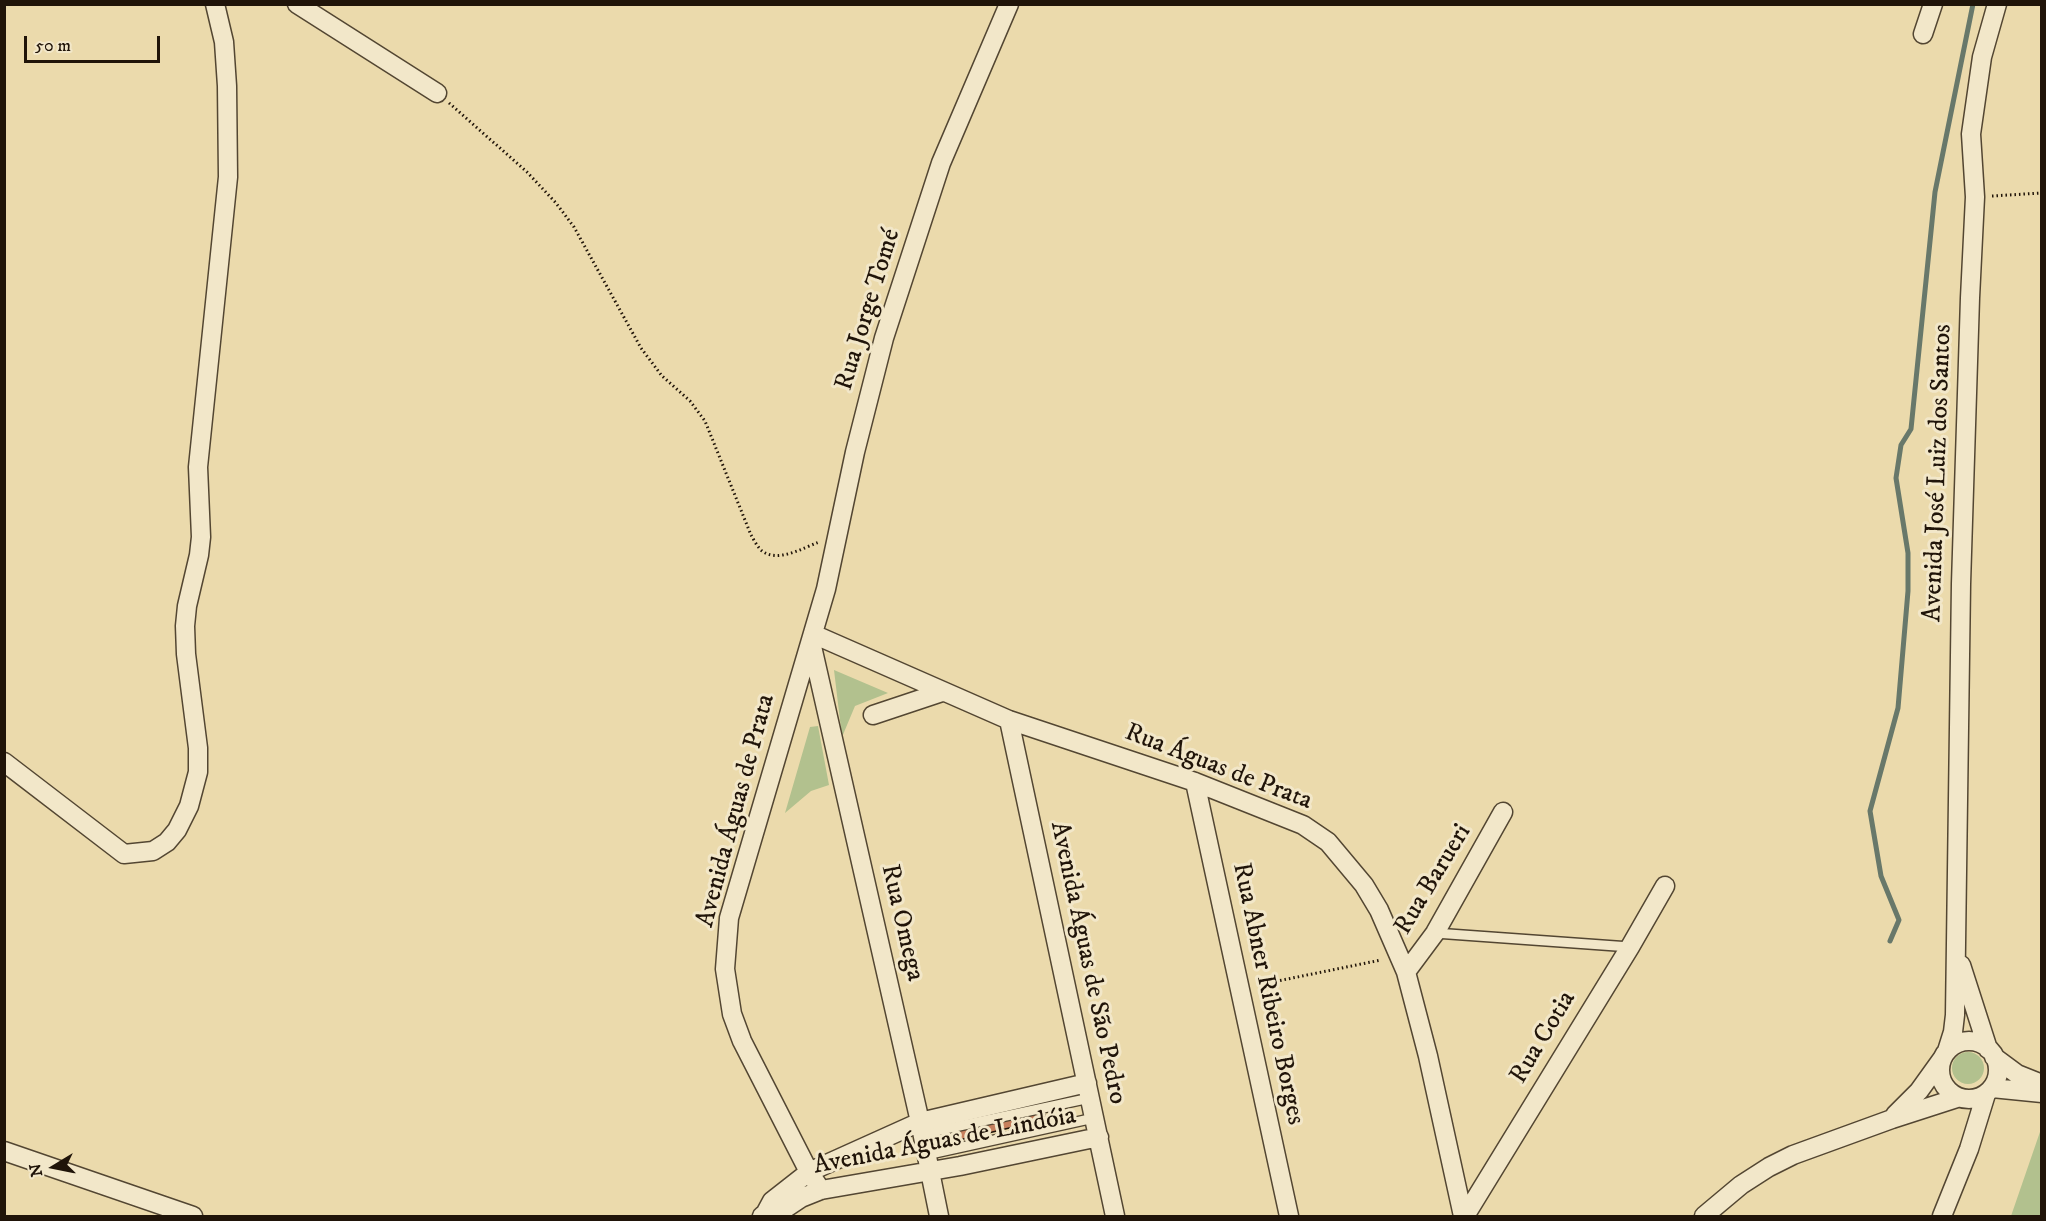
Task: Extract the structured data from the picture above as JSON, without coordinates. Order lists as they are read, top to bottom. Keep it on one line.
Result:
{"streets":{"street":["Rua Jorge Tomé","Avenida José Luiz dos Santos","Rua Águas de Prata","Avenida Águas de Prata","Rua Barueri","Rua Omega","Avenida Águas de São Pedro","Rua Abner Ribeiro Borges","Rua Cotia","Avenida Águas de Lindóia"]},"crossings":[["Rua Jorge Tomé","Rua Águas de Prata"],["Rua Jorge Tomé","Avenida Águas de Prata"],["Rua Jorge Tomé","Rua Omega"],["Rua Águas de Prata","Avenida Águas de Prata"],["Rua Águas de Prata","Rua Barueri"],["Rua Águas de Prata","Rua Omega"],["Rua Águas de Prata","Avenida Águas de São Pedro"],["Rua Águas de Prata","Rua Abner Ribeiro Borges"],["Rua Águas de Prata","Rua Cotia"],["Avenida Águas de Prata","Rua Omega"],["Avenida Águas de Prata","Avenida Águas de Lindóia"],["Rua Omega","Avenida Águas de Lindóia"],["Avenida Águas de São Pedro","Avenida Águas de Lindóia"]],"scale_bar":"50 m","north":"left"}
